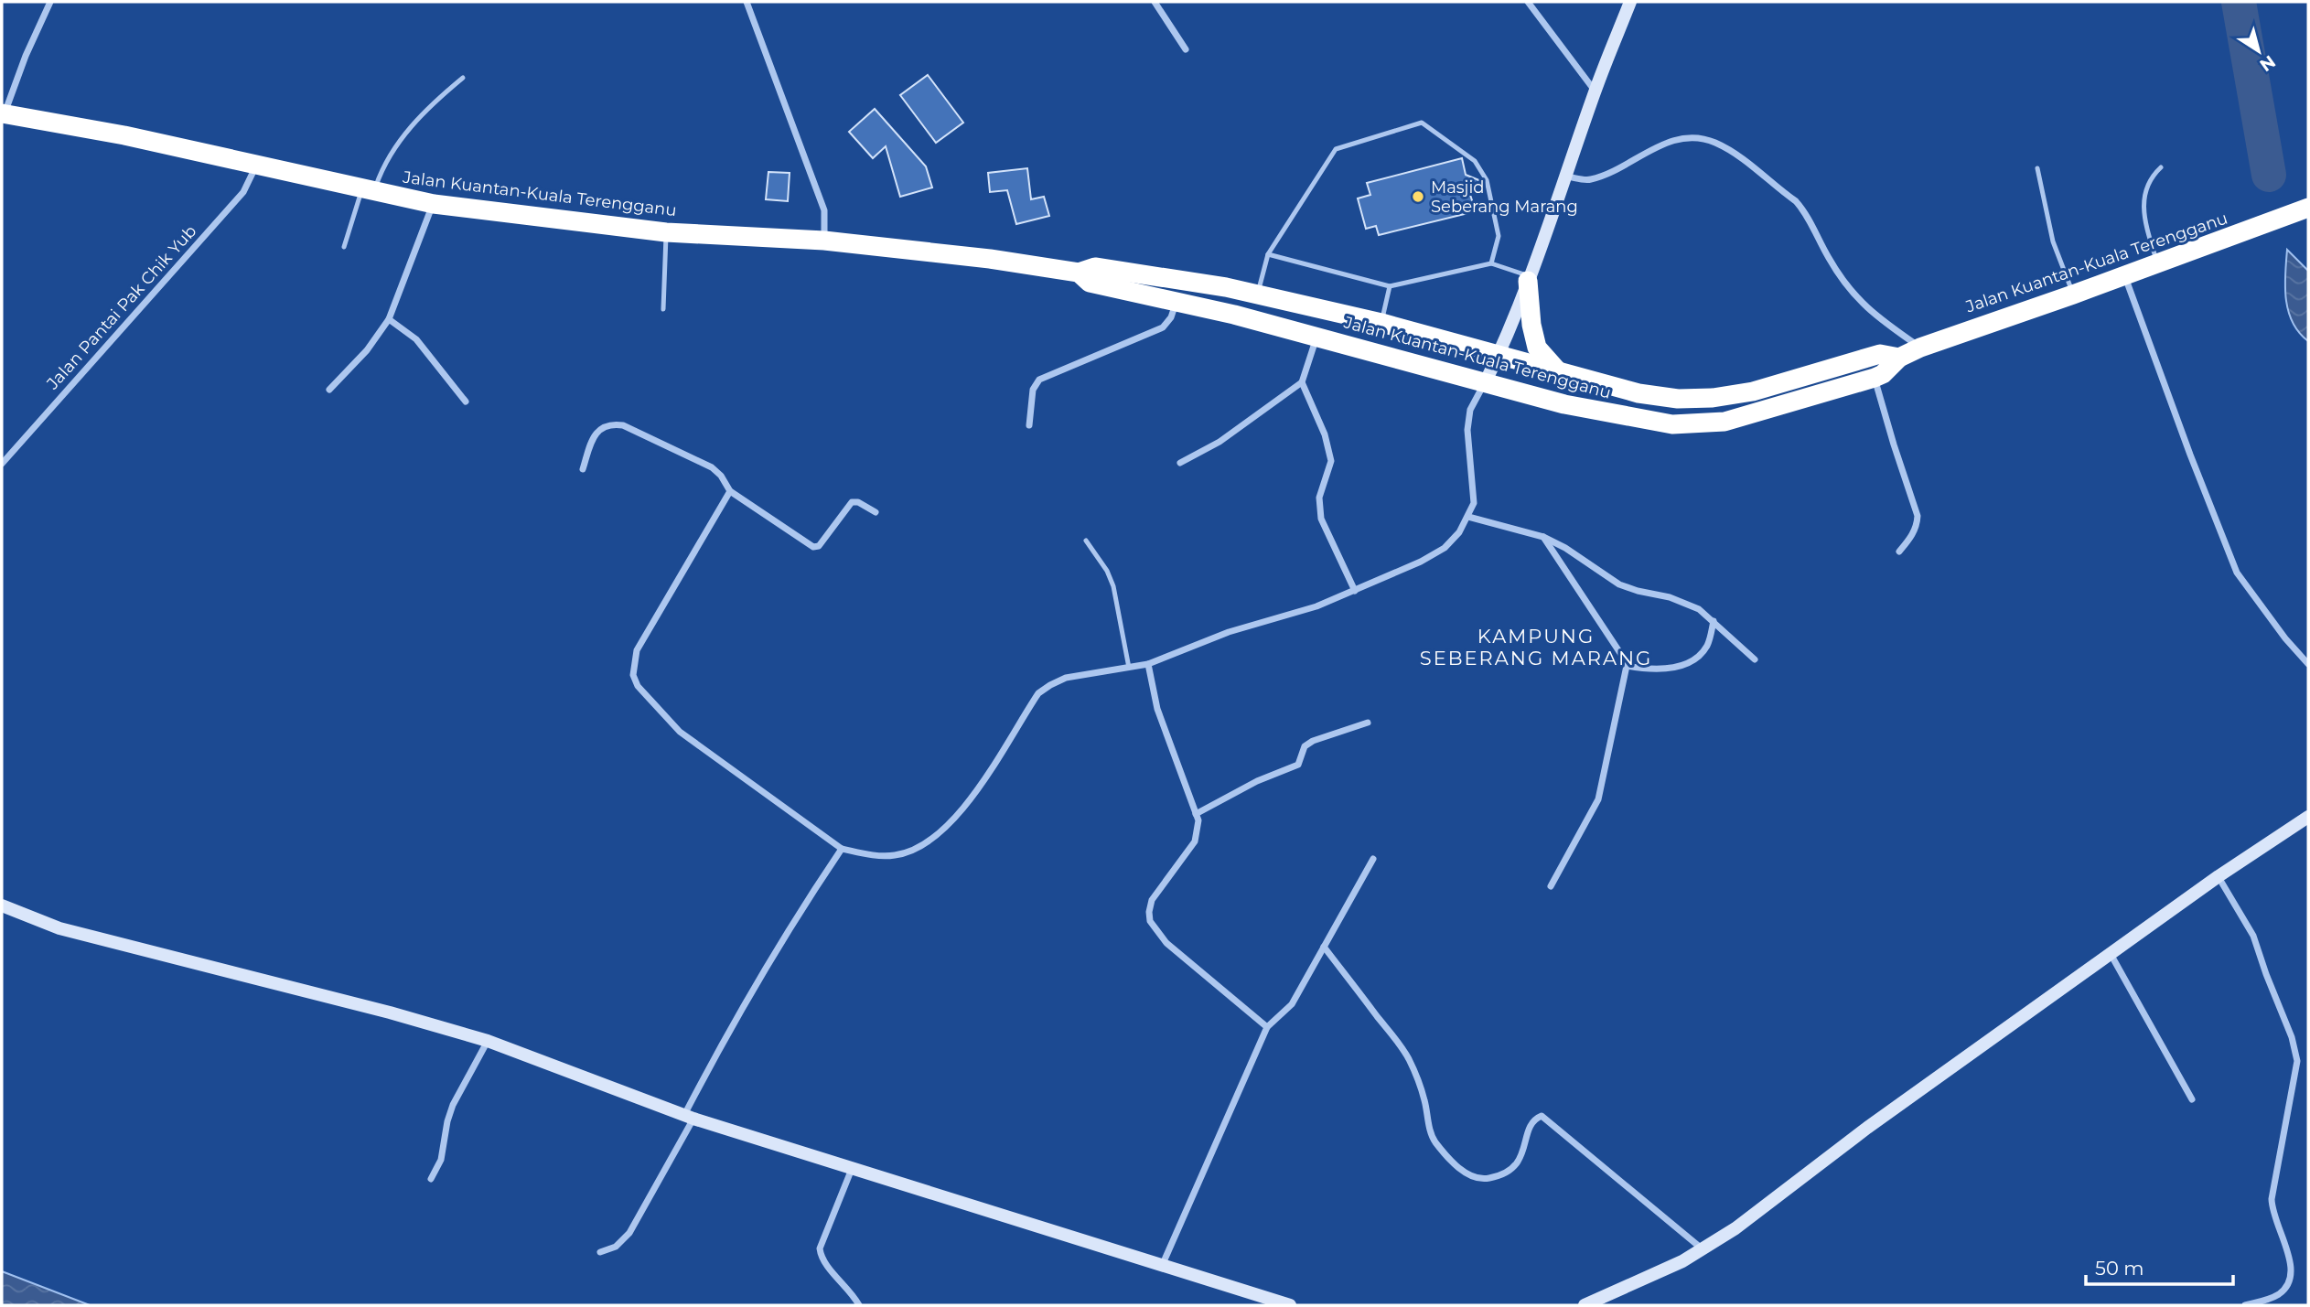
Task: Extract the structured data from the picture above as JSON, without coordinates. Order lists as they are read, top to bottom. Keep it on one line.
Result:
{"streets":{"highway":["Jalan Kuantan-Kuala Terengganu"],"street":["Jalan Pantai Pak Chik Yub"]},"crossings":[["Jalan Kuantan-Kuala Terengganu","Jalan Pantai Pak Chik Yub"]],"districts":["KAMPUNG SEBERANG MARANG"],"places":["Masjid Seberang Marang"],"scale_bar":"50 m","north":"bottom right"}
